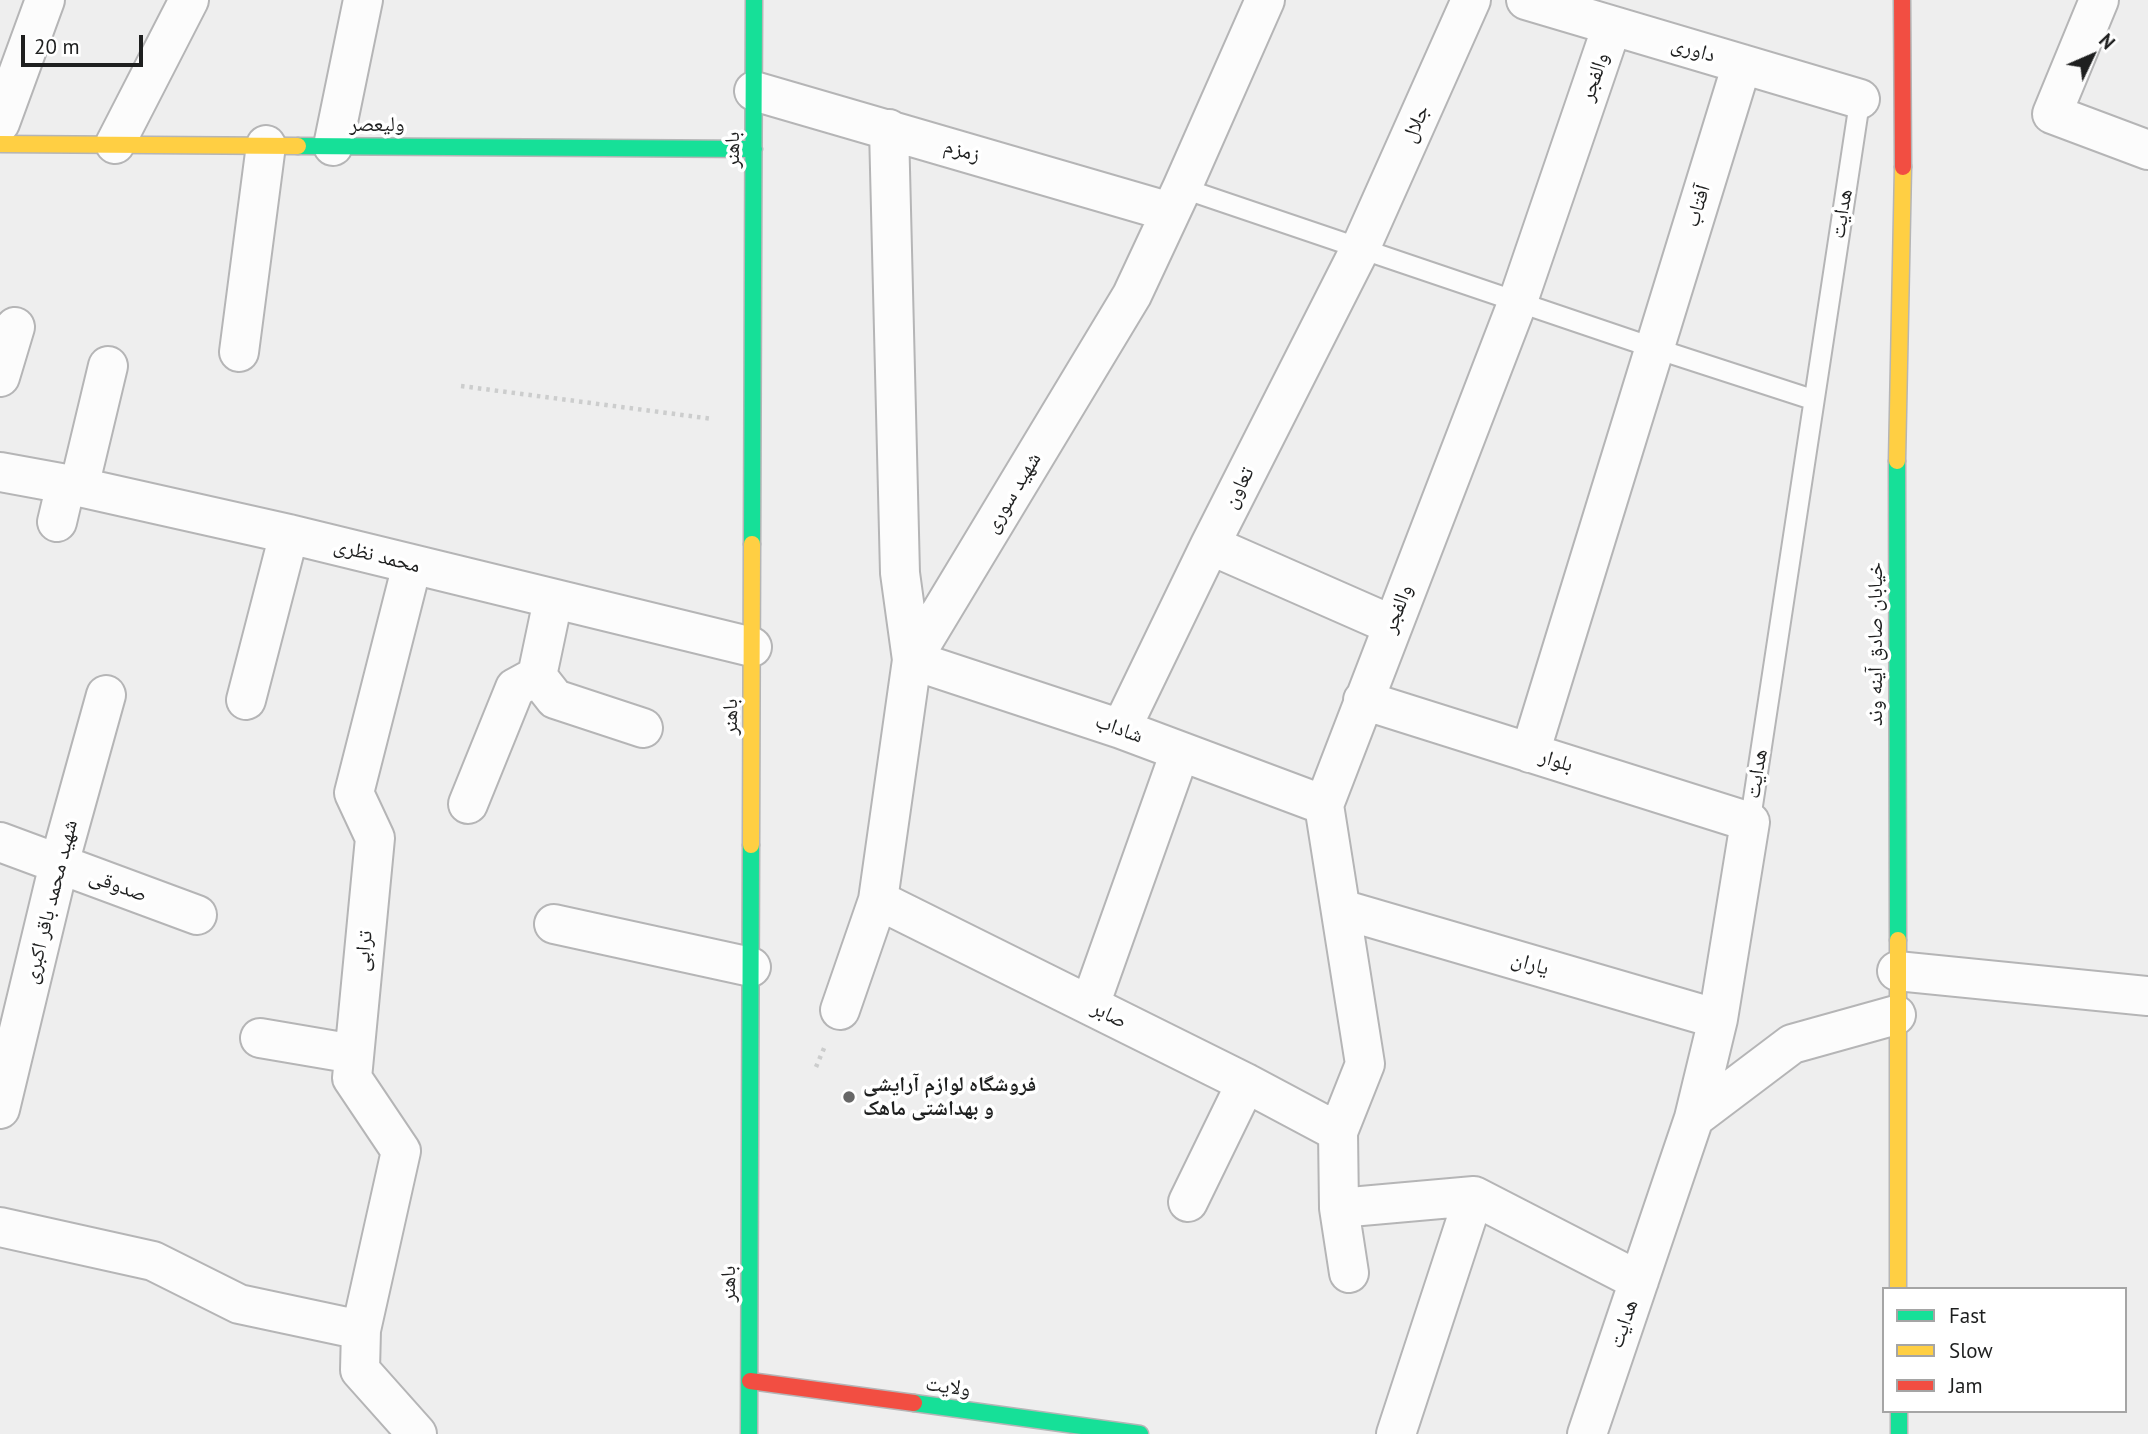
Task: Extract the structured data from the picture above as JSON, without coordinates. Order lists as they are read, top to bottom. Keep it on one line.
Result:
{"streets":{"main road":["ولیعصر","باهنر","خیابان صادق آینه وند","ولایت"],"street":["داوری","والفجر","جلال","زمزم","آفتاب","هدایت","تعاون","شهید سوری","محمد نظری","شاداب","بلوار","صدوقی","شهید محمد باقر اکبری","ترابی","یاران","صابر"]},"crossings":[["داوری","والفجر"],["داوری","آفتاب"],["داوری","هدایت"],["والفجر","شاداب"],["والفجر","بلوار"],["والفجر","یاران"],["والفجر","صابر"],["جلال","تعاون"],["ولیعصر","باهنر"],["باهنر","زمزم"],["باهنر","محمد نظری"],["باهنر","ولایت"],["زمزم","شهید سوری"],["آفتاب","بلوار"],["هدایت","بلوار"],["هدایت","یاران"],["تعاون","شاداب"],["شهید سوری","شاداب"],["شهید سوری","صابر"],["محمد نظری","ترابی"],["صدوقی","شهید محمد باقر اکبری"]],"places":["فروشگاه لوازم آرایشی و بهداشتی ماهک"],"legend":["Fast","Slow","Jam"],"scale_bar":"20 m","north":"top right"}
